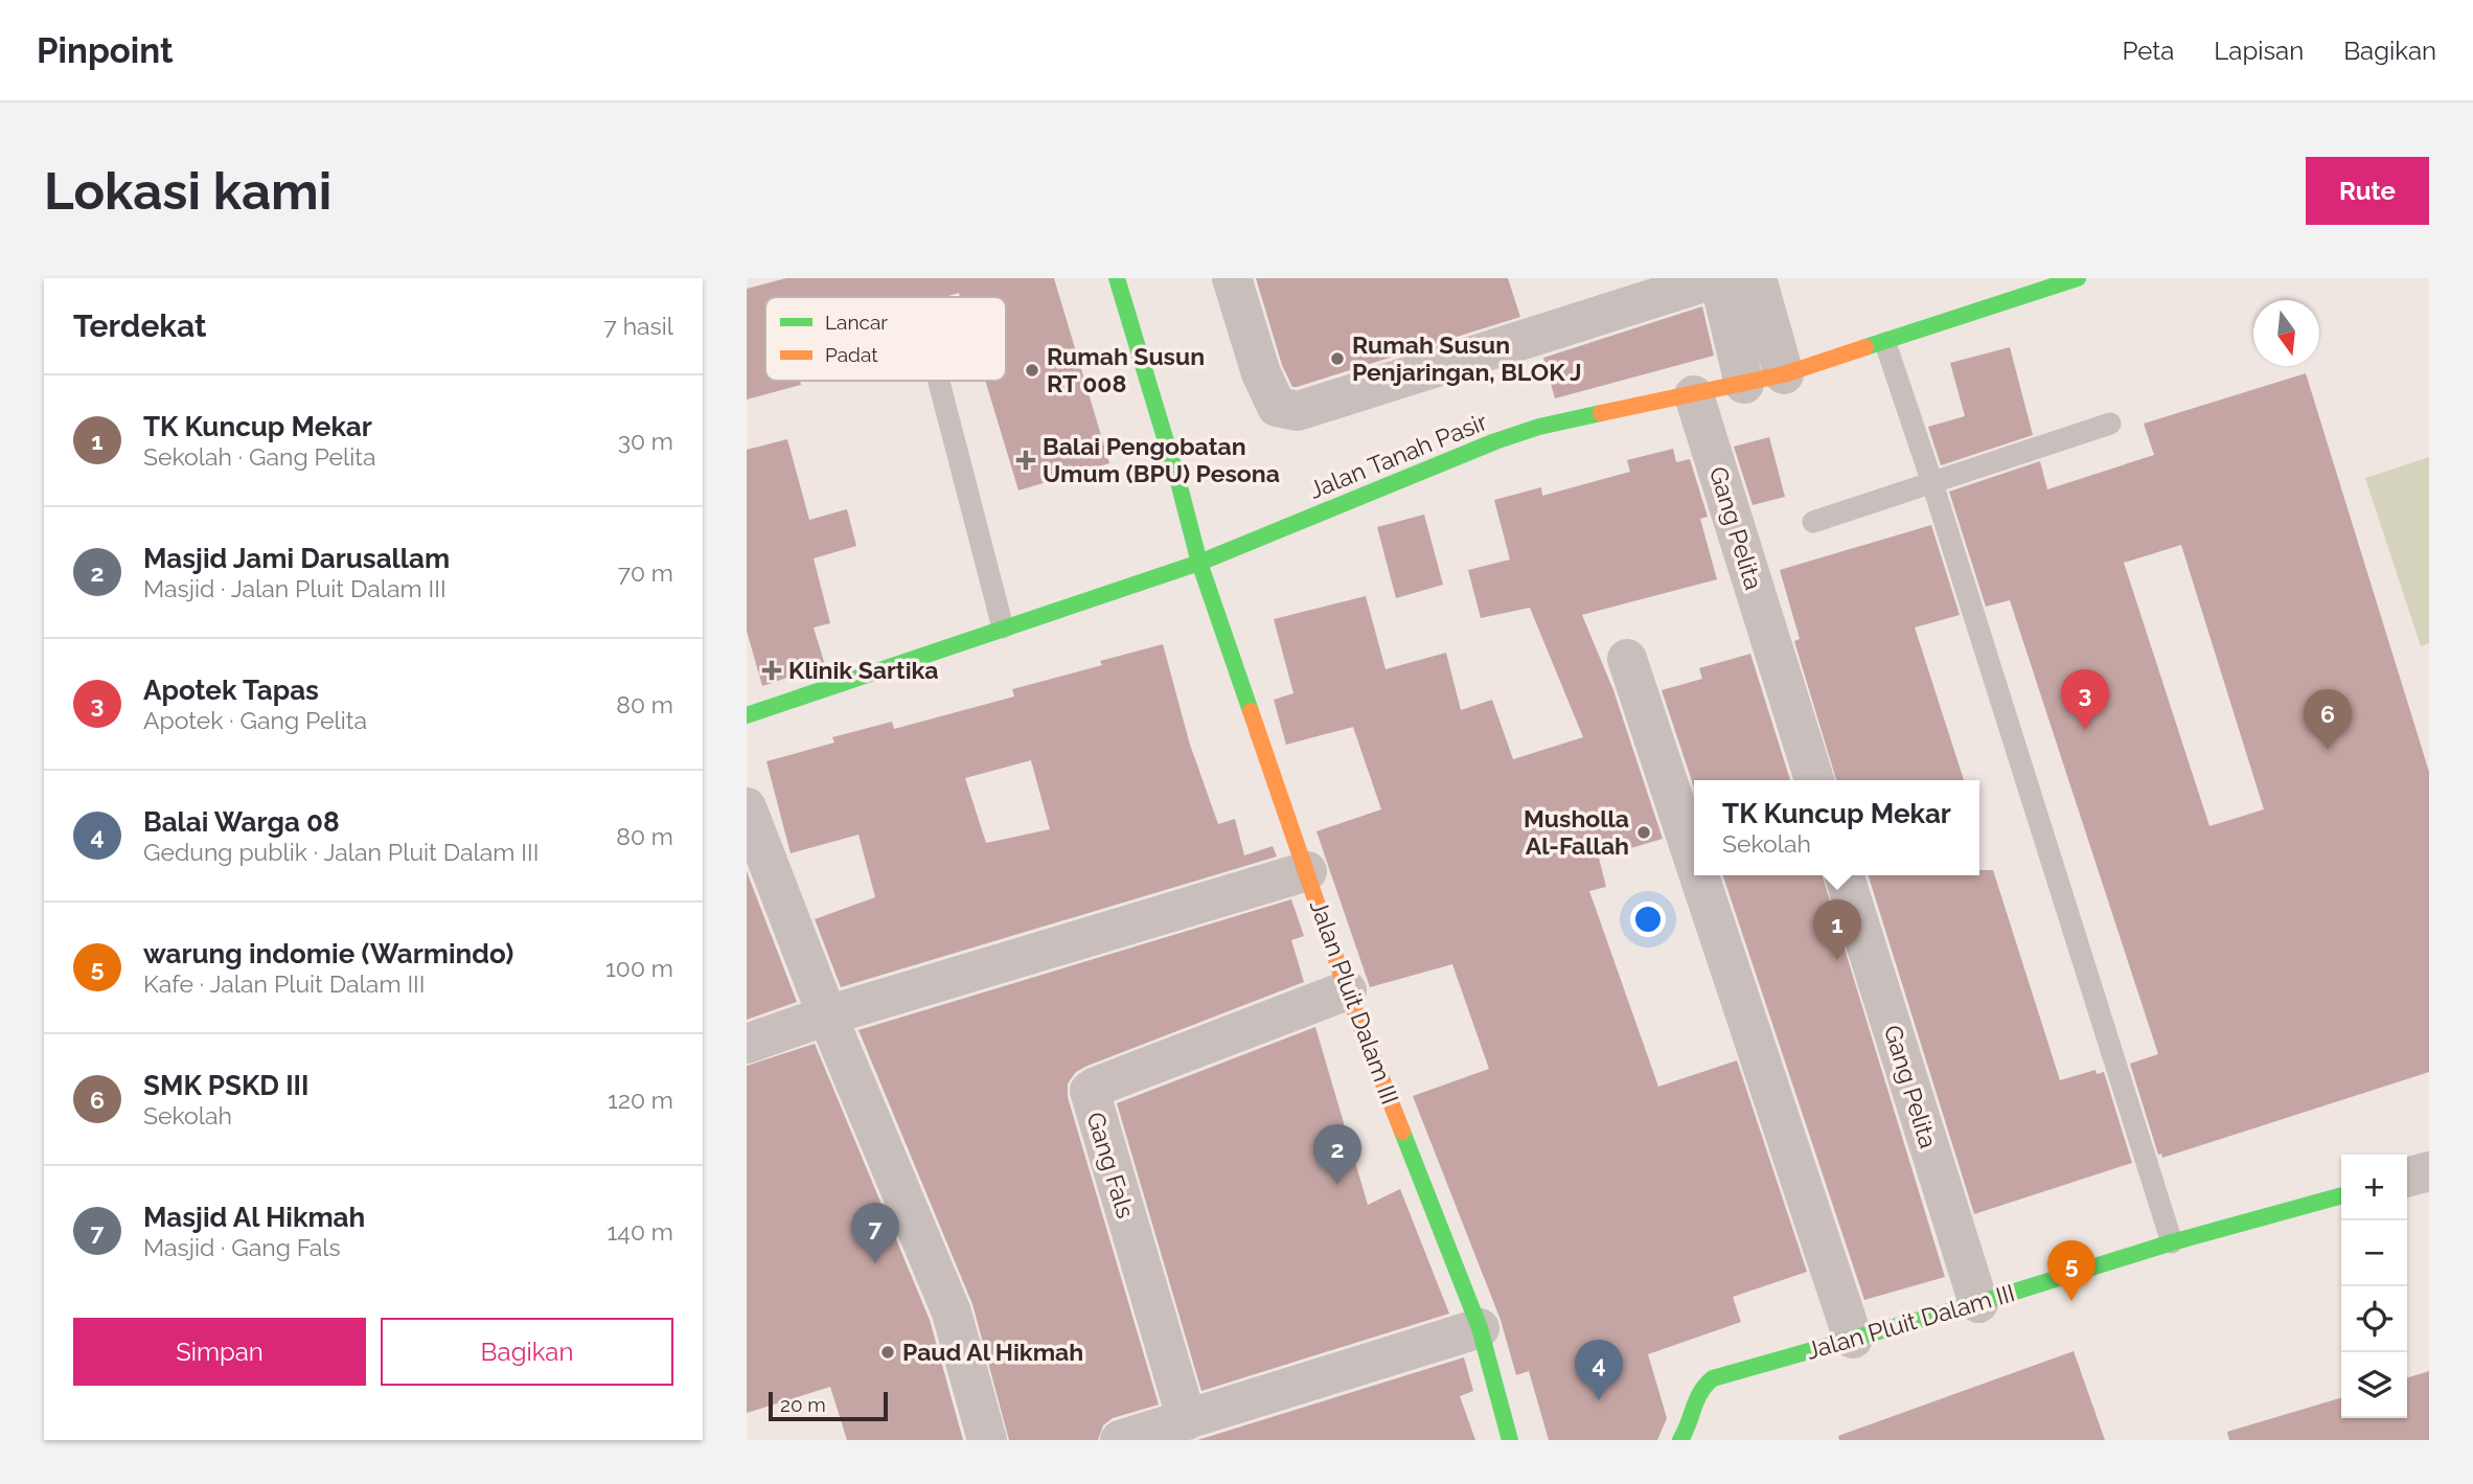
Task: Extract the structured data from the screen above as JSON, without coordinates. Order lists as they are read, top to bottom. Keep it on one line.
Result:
{"streets":{"street":["Jalan Tanah Pasir","Gang Pelita","Jalan Pluit Dalam III","Gang Fals"]},"crossings":[["Jalan Tanah Pasir","Gang Pelita"],["Jalan Tanah Pasir","Jalan Pluit Dalam III"],["Gang Pelita","Jalan Pluit Dalam III"],["Jalan Pluit Dalam III","Gang Fals"]],"places":{"other":["Rumah Susun Penjaringan, BLOK J","Rumah Susun RT 008","Musholla Al-Fallah","Paud Al Hikmah"],"health":["Balai Pengobatan Umum (BPU) Pesona","Klinik Sartika"]},"legend":["Lancar","Padat"],"scale_bar":"20 m","north":"bottom","page":{"header":"Pinpoint","nav":["Peta","Lapisan","Bagikan"],"buttons":["Rute",["Simpan","Bagikan"]],"title":"Lokasi kami","heading":["Terdekat","7 hasil"],"list":[{"mark":"1","name":"TK Kuncup Mekar","note":"Sekolah · Gang Pelita","value":"30 m"},{"mark":"2","name":"Masjid Jami Darusallam","note":"Masjid · Jalan Pluit Dalam III","value":"70 m"},{"mark":"3","name":"Apotek Tapas","note":"Apotek · Gang Pelita","value":"80 m"},{"mark":"4","name":"Balai Warga 08","note":"Gedung publik · Jalan Pluit Dalam III","value":"80 m"},{"mark":"5","name":"warung indomie (Warmindo)","note":"Kafe · Jalan Pluit Dalam III","value":"100 m"},{"mark":"6","name":"SMK PSKD III","note":"Sekolah","value":"120 m"},{"mark":"7","name":"Masjid Al Hikmah","note":"Masjid · Gang Fals","value":"140 m"}],"pins":["3","6","1","2","7","5","4"],"popup":["TK Kuncup Mekar","Sekolah"],"map_buttons":["+","−"],"scale":"20 m"}}
